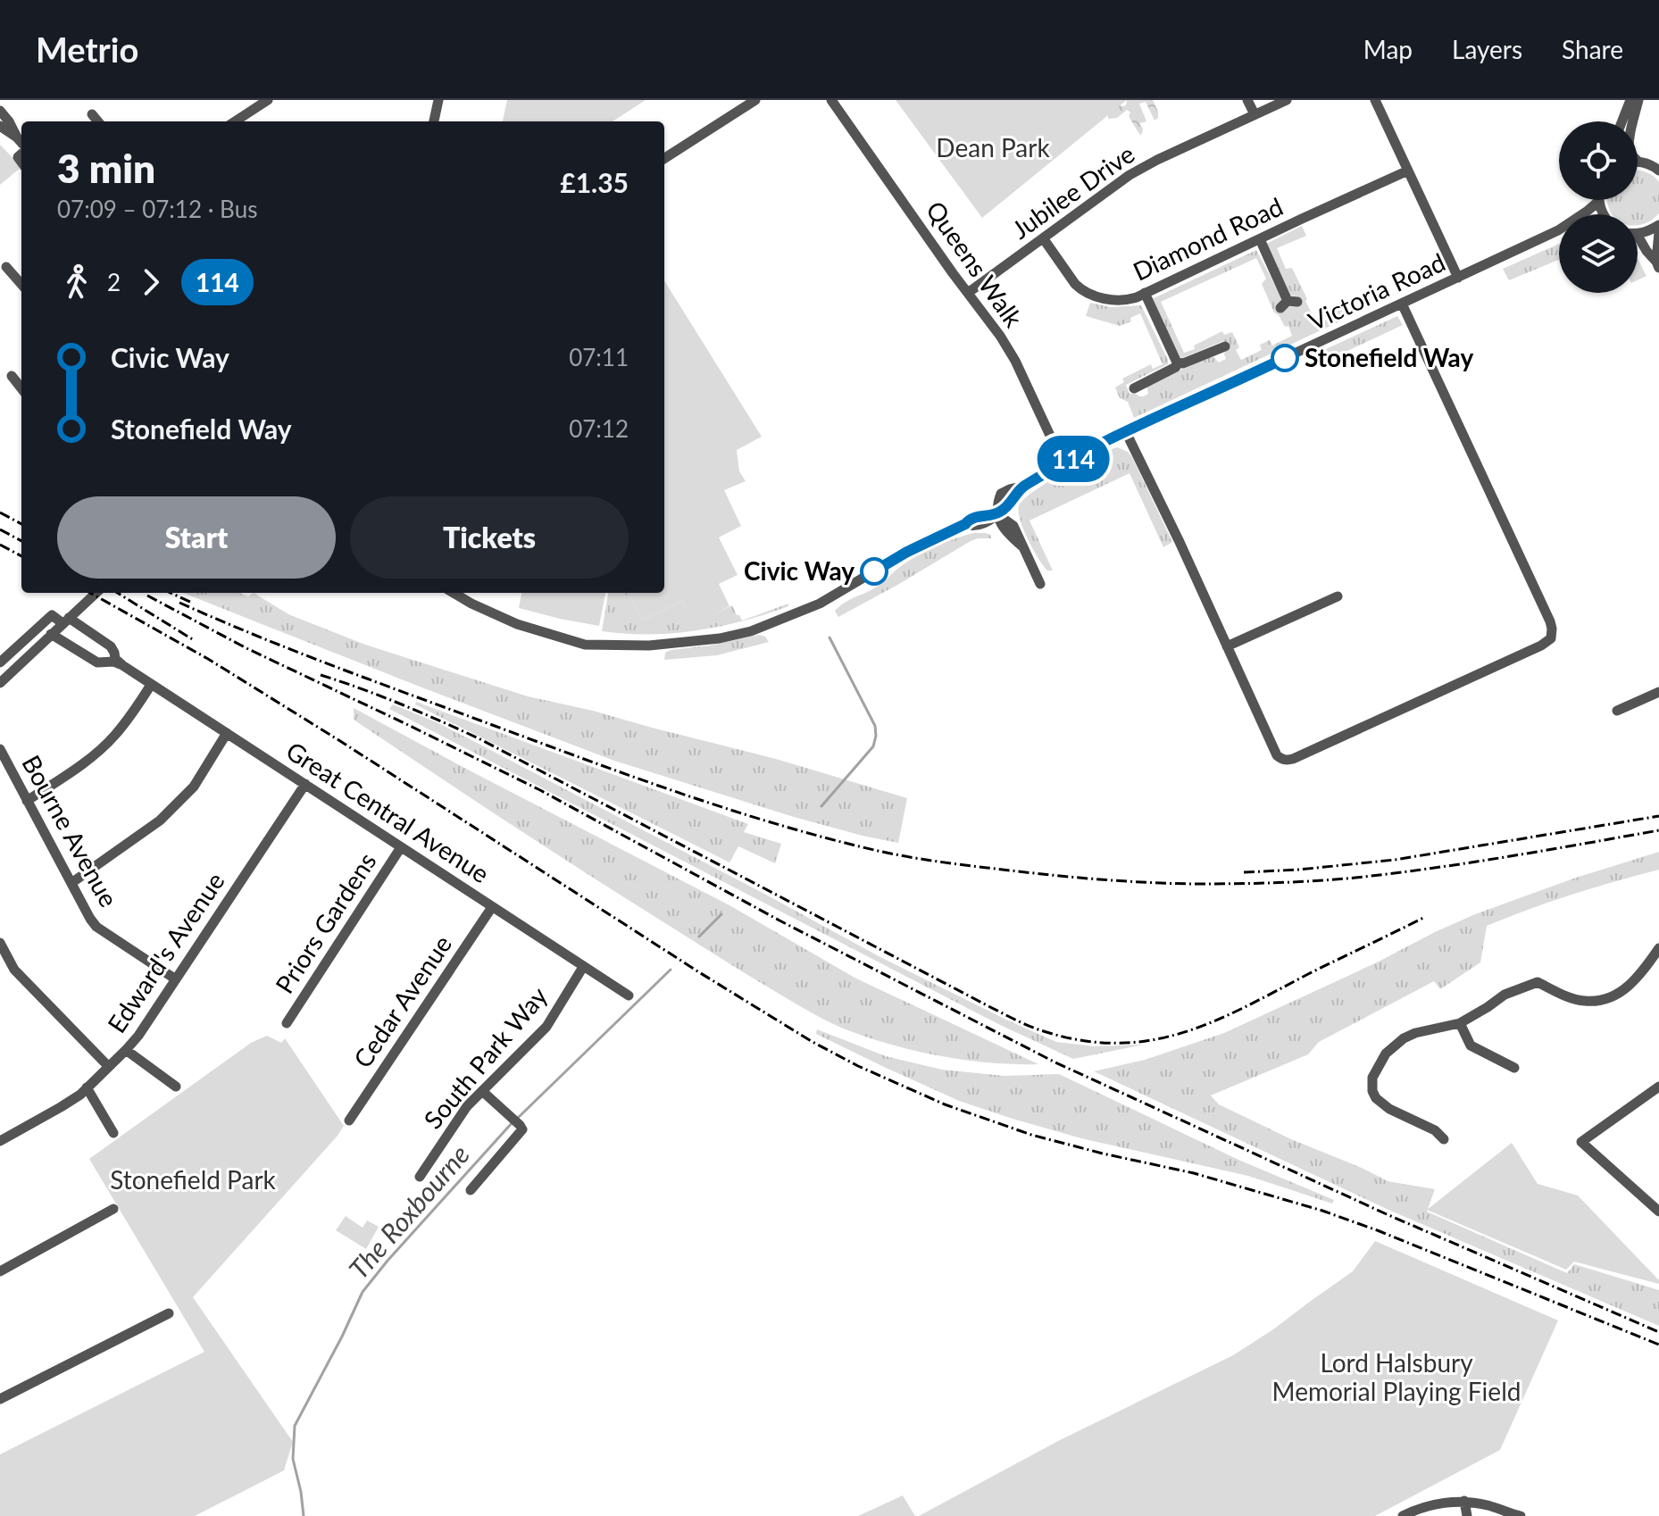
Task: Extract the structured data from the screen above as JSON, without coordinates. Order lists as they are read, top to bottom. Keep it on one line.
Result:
{"streets":{"street":["Jubilee Drive","Diamond Road","Queens Walk","Victoria Road","Great Central Avenue","Bourne Avenue","Priors Gardens","Edward's Avenue","Cedar Avenue","South Park Way"]},"crossings":[["Jubilee Drive","Diamond Road"],["Jubilee Drive","Queens Walk"],["Queens Walk","Victoria Road"],["Great Central Avenue","Priors Gardens"],["Great Central Avenue","Edward's Avenue"],["Great Central Avenue","Cedar Avenue"],["Great Central Avenue","South Park Way"],["Bourne Avenue","Edward's Avenue"]],"water":["The Roxbourne"],"parks":["Dean Park","Stonefield Park","Lord Halsbury Memorial Playing Field"],"places":["Stonefield Way","Civic Way"],"lines":["bus line 114"],"page":{"header":"Metrio","nav":["Map","Layers","Share"],"on_map":"114","heading":["3 min","07:09 – 07:12 · Bus","£1.35"],"legs":["2","114"],"list":[{"name":"Civic Way","value":"07:11"},{"name":"Stonefield Way","value":"07:12"}],"buttons":["Start","Tickets"]}}
